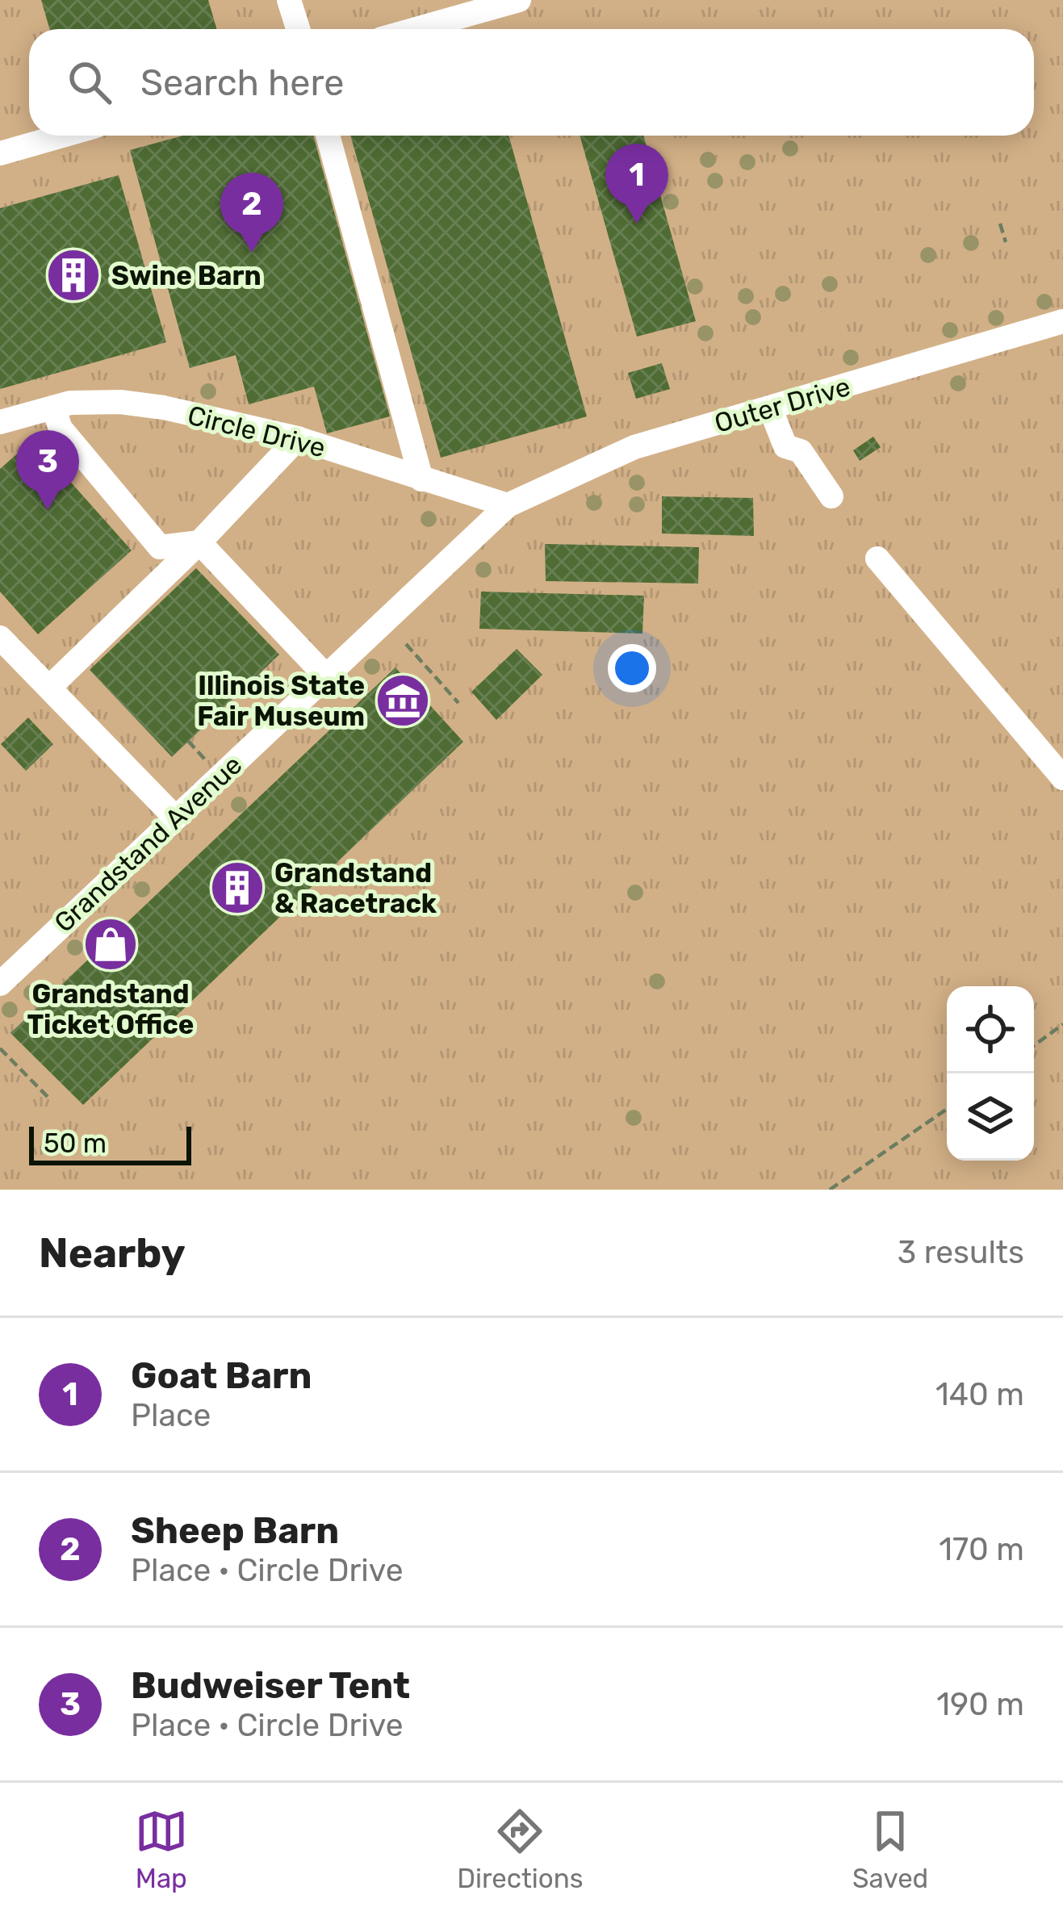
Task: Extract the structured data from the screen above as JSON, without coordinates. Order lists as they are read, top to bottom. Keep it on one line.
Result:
{"streets":{"street":["Outer Drive","Circle Drive","Grandstand Avenue"]},"crossings":[["Outer Drive","Circle Drive"],["Outer Drive","Grandstand Avenue"],["Circle Drive","Grandstand Avenue"]],"places":{"building":["Swine Barn","Grandstand & Racetrack"],"museum":["Illinois State Fair Museum"],"shop":["Grandstand Ticket Office"]},"scale_bar":"50 m","page":{"search":"Search here","pins":["1","2","3"],"scale":"50 m","heading":["Nearby","3 results"],"list":[{"mark":"1","name":"Goat Barn","note":"Place","value":"140 m"},{"mark":"2","name":"Sheep Barn","note":"Place · Circle Drive","value":"170 m"},{"mark":"3","name":"Budweiser Tent","note":"Place · Circle Drive","value":"190 m"}],"nav":["Map","Directions","Saved"]}}
